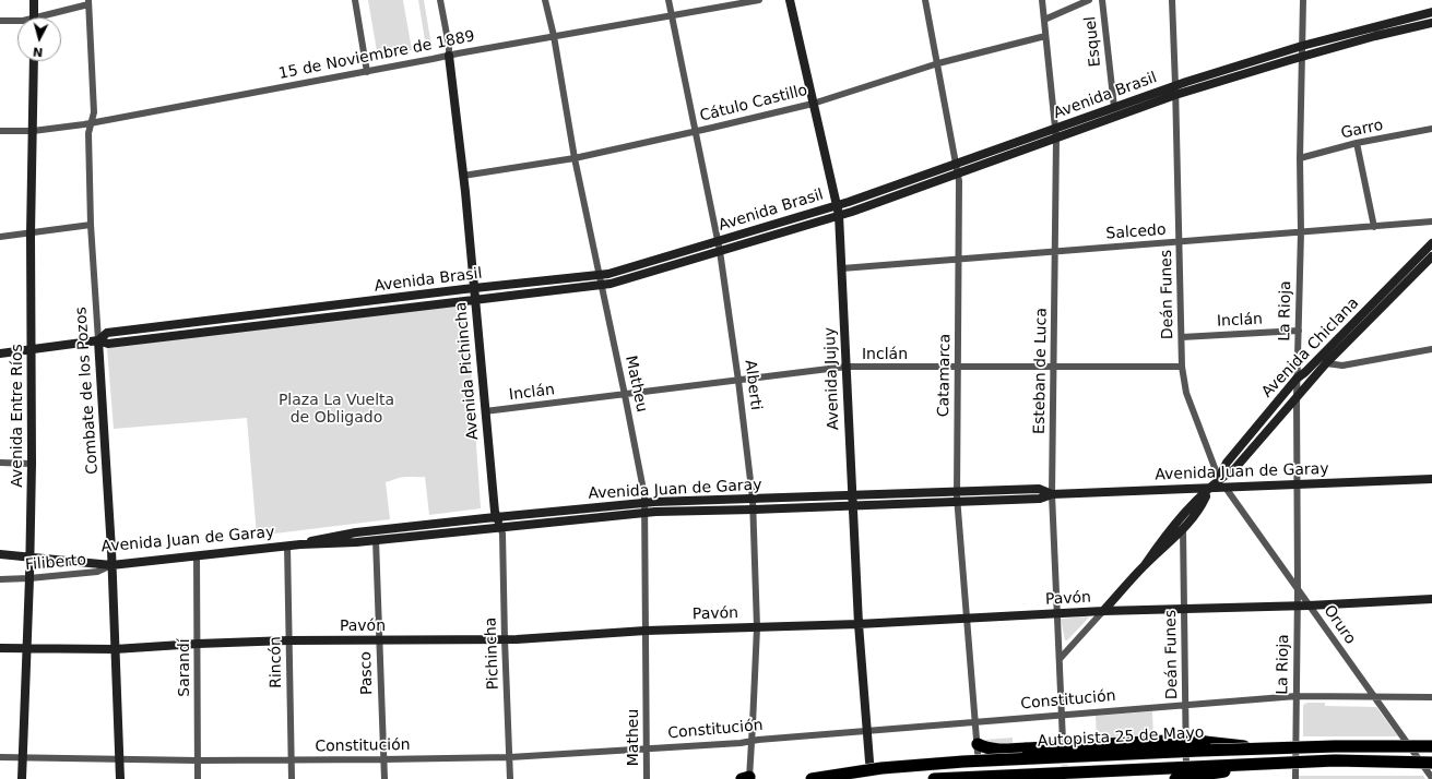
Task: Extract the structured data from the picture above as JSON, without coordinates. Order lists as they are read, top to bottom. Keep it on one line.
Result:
{"streets":{"highway":["Autopista 25 de Mayo"],"main road":["Avenida Brasil","Avenida Chiclana","Avenida Pichincha","Avenida Jujuy","Combate de los Pozos","Avenida Entre Ríos","Avenida Juan de Garay","Pavón"],"street":["Esquel","15 de Noviembre de 1889","Cátulo Castillo","Garro","Salcedo","Deán Funes","La Rioja","Inclán","Esteban de Luca","Catamarca","Matheu","Alberti","Filiberto","Oruro","Pichincha","Rincón","Sarandí","Pasco","Constitución"]},"crossings":[["Esquel","Avenida Brasil"],["15 de Noviembre de 1889","Avenida Pichincha"],["15 de Noviembre de 1889","Matheu"],["15 de Noviembre de 1889","Alberti"],["15 de Noviembre de 1889","Combate de los Pozos"],["15 de Noviembre de 1889","Avenida Entre Ríos"],["Avenida Brasil","Deán Funes"],["Avenida Brasil","La Rioja"],["Avenida Brasil","Avenida Pichincha"],["Avenida Brasil","Esteban de Luca"],["Avenida Brasil","Catamarca"],["Avenida Brasil","Avenida Jujuy"],["Avenida Brasil","Matheu"],["Avenida Brasil","Alberti"],["Avenida Brasil","Combate de los Pozos"],["Avenida Brasil","Avenida Entre Ríos"],["Cátulo Castillo","Avenida Pichincha"],["Cátulo Castillo","Esteban de Luca"],["Cátulo Castillo","Catamarca"],["Cátulo Castillo","Avenida Jujuy"],["Cátulo Castillo","Matheu"],["Cátulo Castillo","Alberti"],["Garro","La Rioja"],["Salcedo","Deán Funes"],["Salcedo","La Rioja"],["Salcedo","Esteban de Luca"],["Salcedo","Catamarca"],["Salcedo","Avenida Jujuy"],["Deán Funes","Inclán"],["Deán Funes","Avenida Chiclana"],["Deán Funes","Pavón"],["Deán Funes","Constitución"],["La Rioja","Inclán"],["La Rioja","Avenida Chiclana"],["La Rioja","Avenida Juan de Garay"],["La Rioja","Pavón"],["La Rioja","Oruro"],["La Rioja","Constitución"],["Inclán","Avenida Pichincha"],["Inclán","Esteban de Luca"],["Inclán","Catamarca"],["Inclán","Avenida Jujuy"],["Inclán","Matheu"],["Inclán","Alberti"],["Avenida Chiclana","Esteban de Luca"],["Avenida Chiclana","Avenida Juan de Garay"],["Avenida Chiclana","Pavón"],["Avenida Pichincha","Avenida Juan de Garay"],["Avenida Pichincha","Pichincha"],["Esteban de Luca","Avenida Juan de Garay"],["Esteban de Luca","Pavón"],["Esteban de Luca","Constitución"],["Catamarca","Avenida Juan de Garay"],["Catamarca","Pavón"],["Catamarca","Constitución"],["Avenida Jujuy","Avenida Juan de Garay"],["Avenida Jujuy","Pavón"],["Avenida Jujuy","Constitución"],["Matheu","Avenida Juan de Garay"],["Matheu","Pavón"],["Matheu","Constitución"],["Alberti","Avenida Juan de Garay"],["Alberti","Pavón"],["Alberti","Constitución"],["Combate de los Pozos","Avenida Juan de Garay"],["Combate de los Pozos","Filiberto"],["Combate de los Pozos","Pavón"],["Combate de los Pozos","Constitución"],["Avenida Entre Ríos","Avenida Juan de Garay"],["Avenida Entre Ríos","Filiberto"],["Avenida Entre Ríos","Pavón"],["Avenida Entre Ríos","Constitución"],["Avenida Juan de Garay","Filiberto"],["Avenida Juan de Garay","Oruro"],["Avenida Juan de Garay","Pichincha"],["Avenida Juan de Garay","Rincón"],["Avenida Juan de Garay","Sarandí"],["Avenida Juan de Garay","Pasco"],["Pavón","Oruro"],["Pavón","Pichincha"],["Pavón","Rincón"],["Pavón","Sarandí"],["Pavón","Pasco"],["Oruro","Constitución"],["Pichincha","Constitución"],["Rincón","Constitución"],["Sarandí","Constitución"],["Pasco","Constitución"]],"parks":["Plaza La Vuelta de Obligado"],"north":"bottom"}
